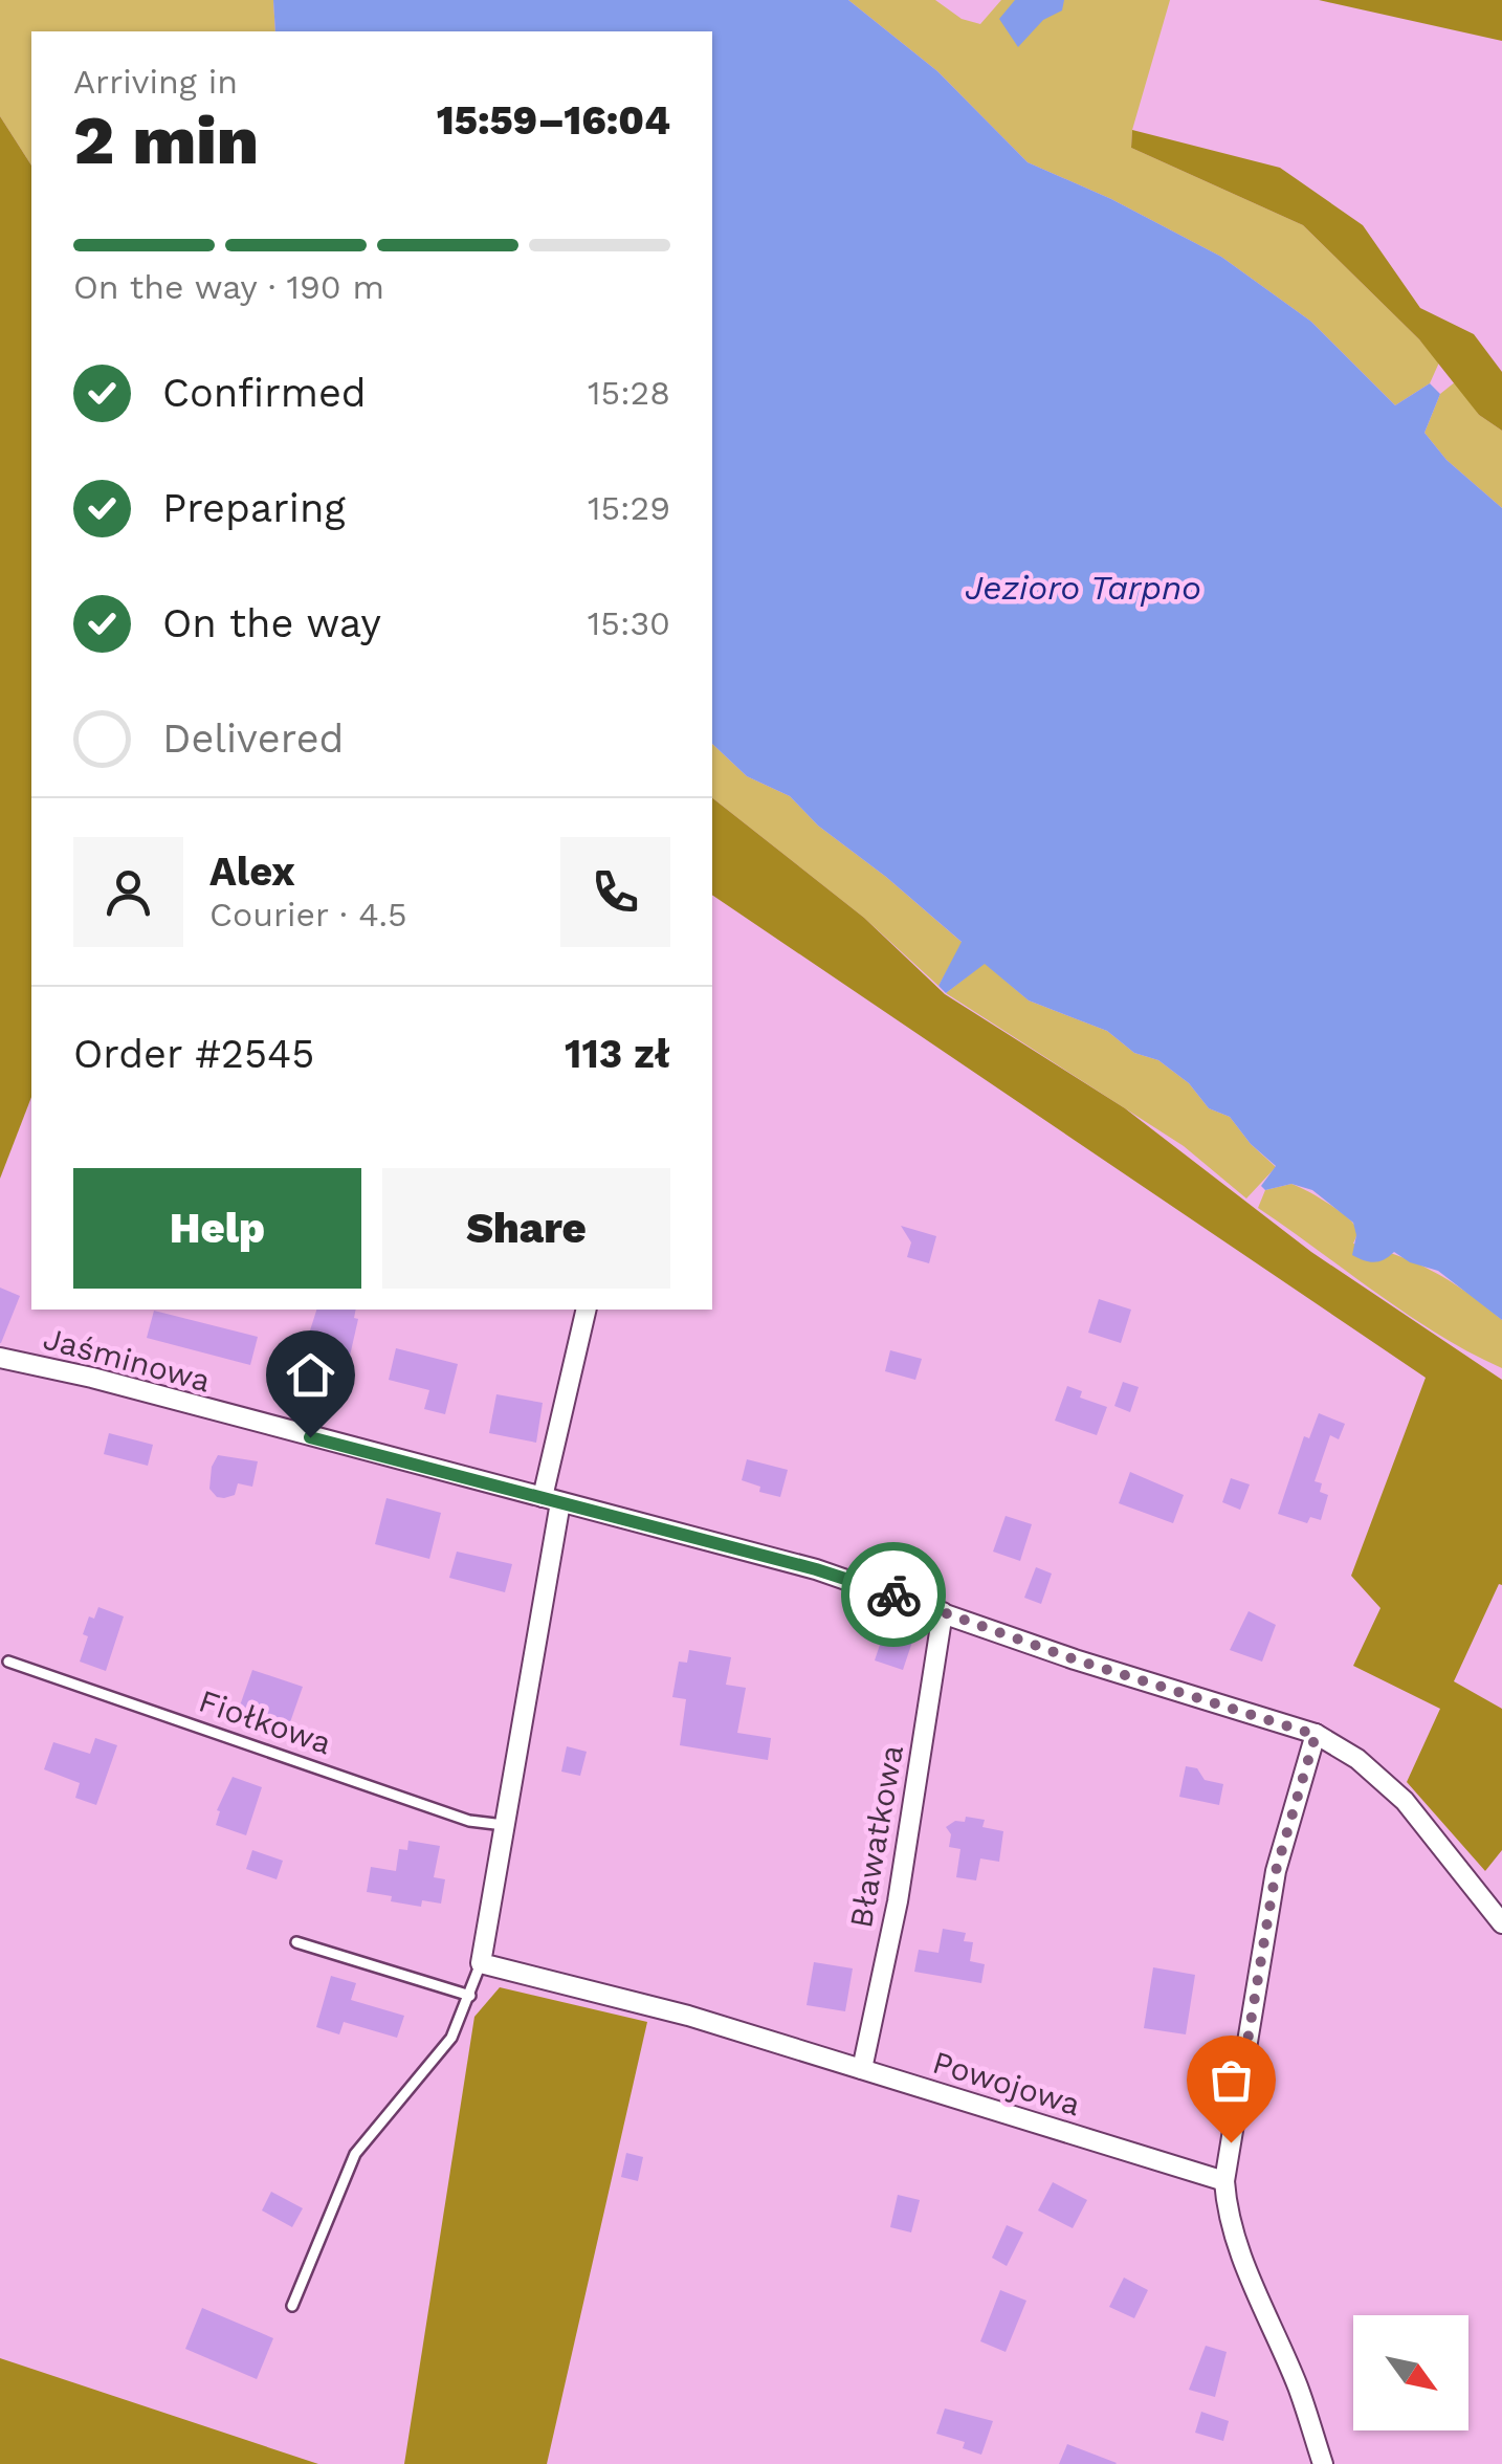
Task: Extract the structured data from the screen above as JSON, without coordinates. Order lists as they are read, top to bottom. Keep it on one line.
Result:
{"streets":{"street":["Jaśminowa","Bławatkowa","Powojowa"],"lane":["Fiołkowa"]},"crossings":[["Jaśminowa","Bławatkowa"],["Bławatkowa","Powojowa"]],"water":["Jezioro Tarpno"],"north":"bottom right","page":{"heading":["2 min","Arriving in","15:59–16:04"],"panel":["Alex","Courier · 4.5","Order #2545","113 zł"],"bar":"On the way · 190 m","list":[["Confirmed","15:28"],["Preparing","15:29"],["On the way","15:30"],"Delivered"],"buttons":["Help","Share"]}}
